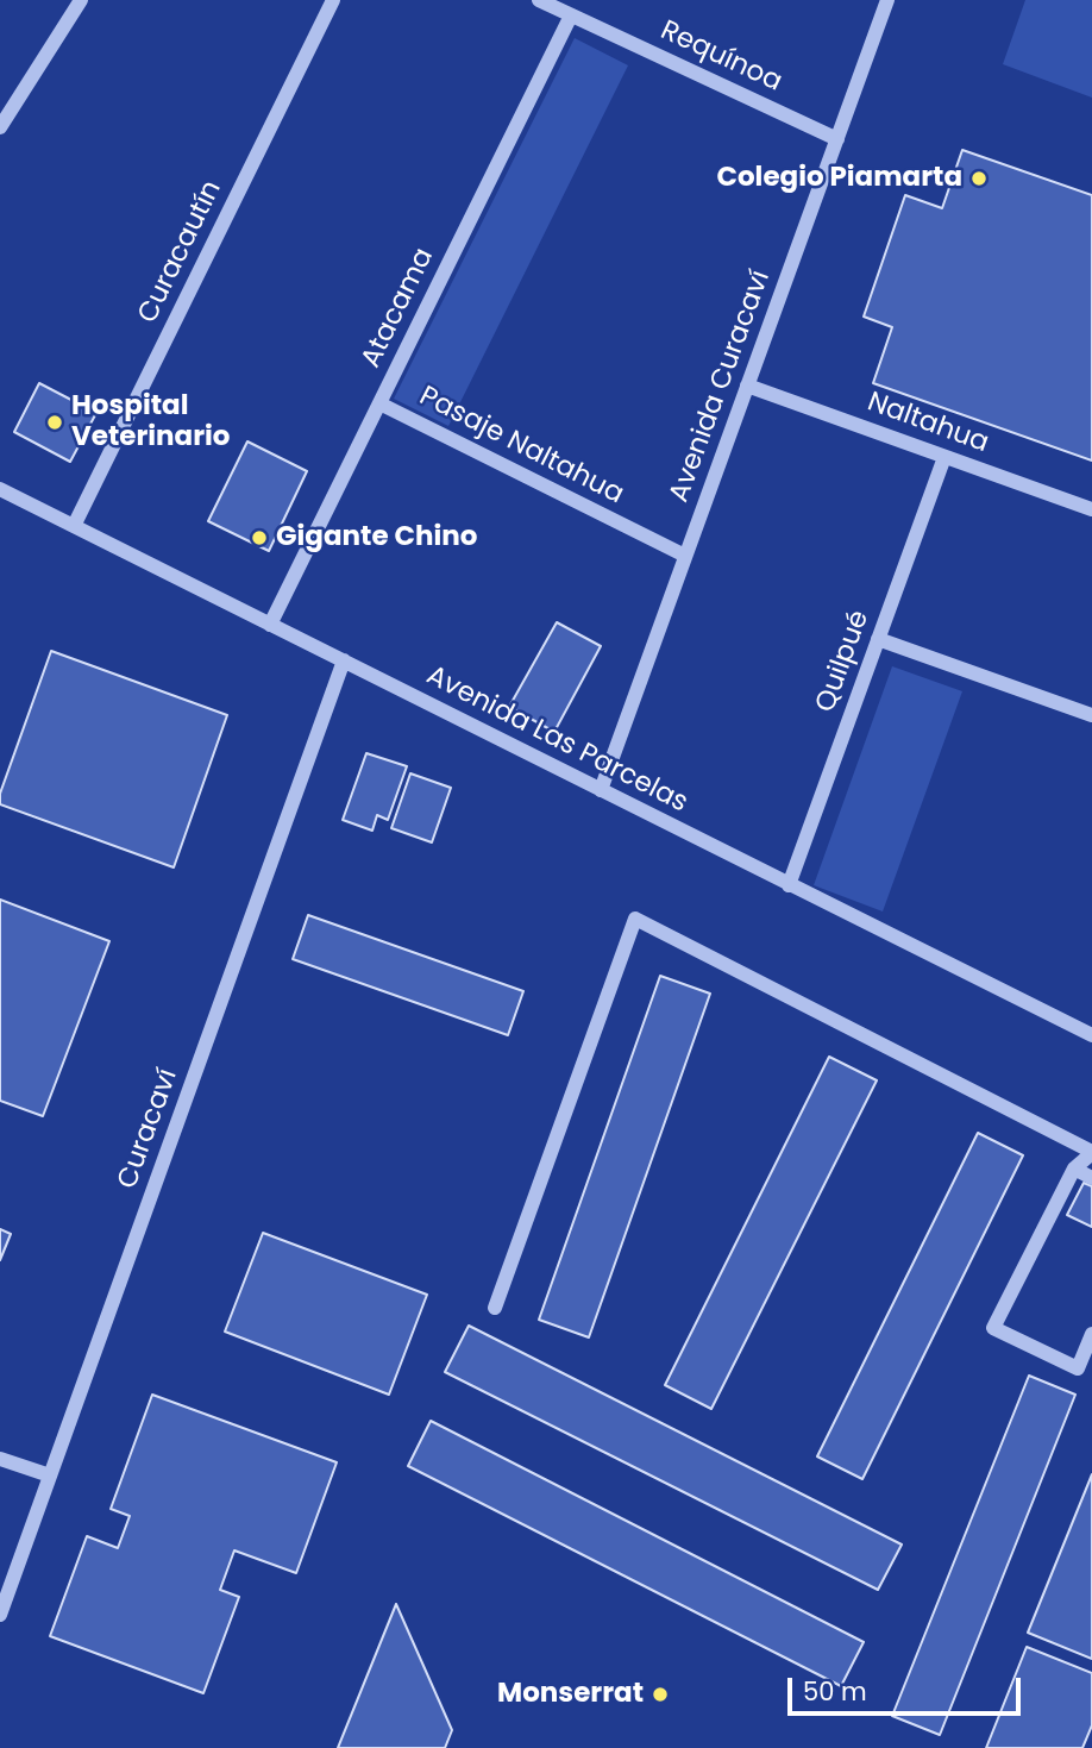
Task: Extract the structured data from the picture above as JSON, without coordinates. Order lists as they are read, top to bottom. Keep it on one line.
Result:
{"streets":{"street":["Requínoa","Curacautín","Atacama","Avenida Curacaví","Naltahua","Pasaje Naltahua","Quilpué","Avenida Las Parcelas","Curacaví"]},"crossings":[["Requínoa","Atacama"],["Requínoa","Avenida Curacaví"],["Curacautín","Avenida Las Parcelas"],["Atacama","Pasaje Naltahua"],["Atacama","Avenida Las Parcelas"],["Avenida Curacaví","Naltahua"],["Avenida Curacaví","Pasaje Naltahua"],["Avenida Curacaví","Avenida Las Parcelas"],["Naltahua","Quilpué"],["Quilpué","Avenida Las Parcelas"],["Avenida Las Parcelas","Curacaví"]],"places":["Colegio Piamarta","Hospital Veterinario","Gigante Chino","Monserrat"],"scale_bar":"50 m"}
